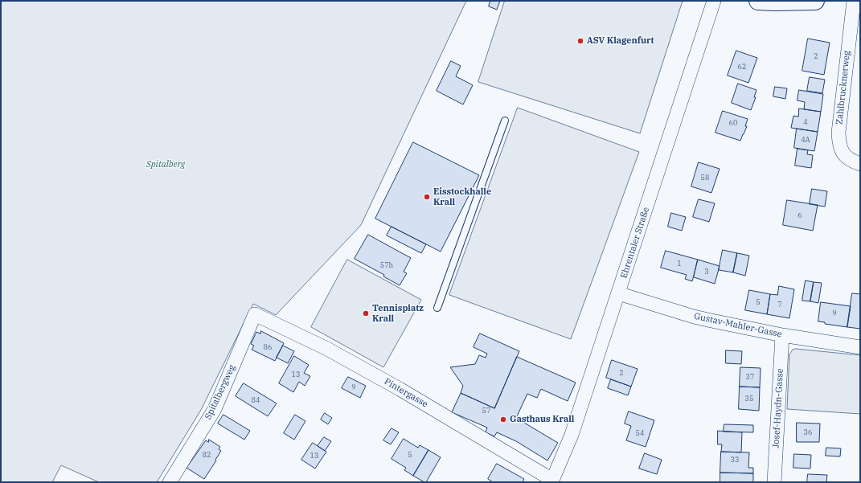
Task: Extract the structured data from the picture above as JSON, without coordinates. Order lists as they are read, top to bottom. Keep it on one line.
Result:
{"streets":{"street":["Zahlbrucknerweg","Ehrentaler Straße","Gustav-Mahler-Gasse","Spitalbergweg","Pintergasse","Josef-Haydn-Gasse"]},"crossings":[["Ehrentaler Straße","Gustav-Mahler-Gasse"],["Ehrentaler Straße","Pintergasse"],["Gustav-Mahler-Gasse","Josef-Haydn-Gasse"],["Spitalbergweg","Pintergasse"]],"parks":["Spitalberg"],"places":["ASV Klagenfurt","Eisstockhalle Krall","Tennisplatz Krall","Gasthaus Krall"],"house_numbers":["2","62","4","60","4A","58","6","1","57h","3","5","7","9","86","2","13","37","9","35","84","57","36","54","82","5","13","33"]}
